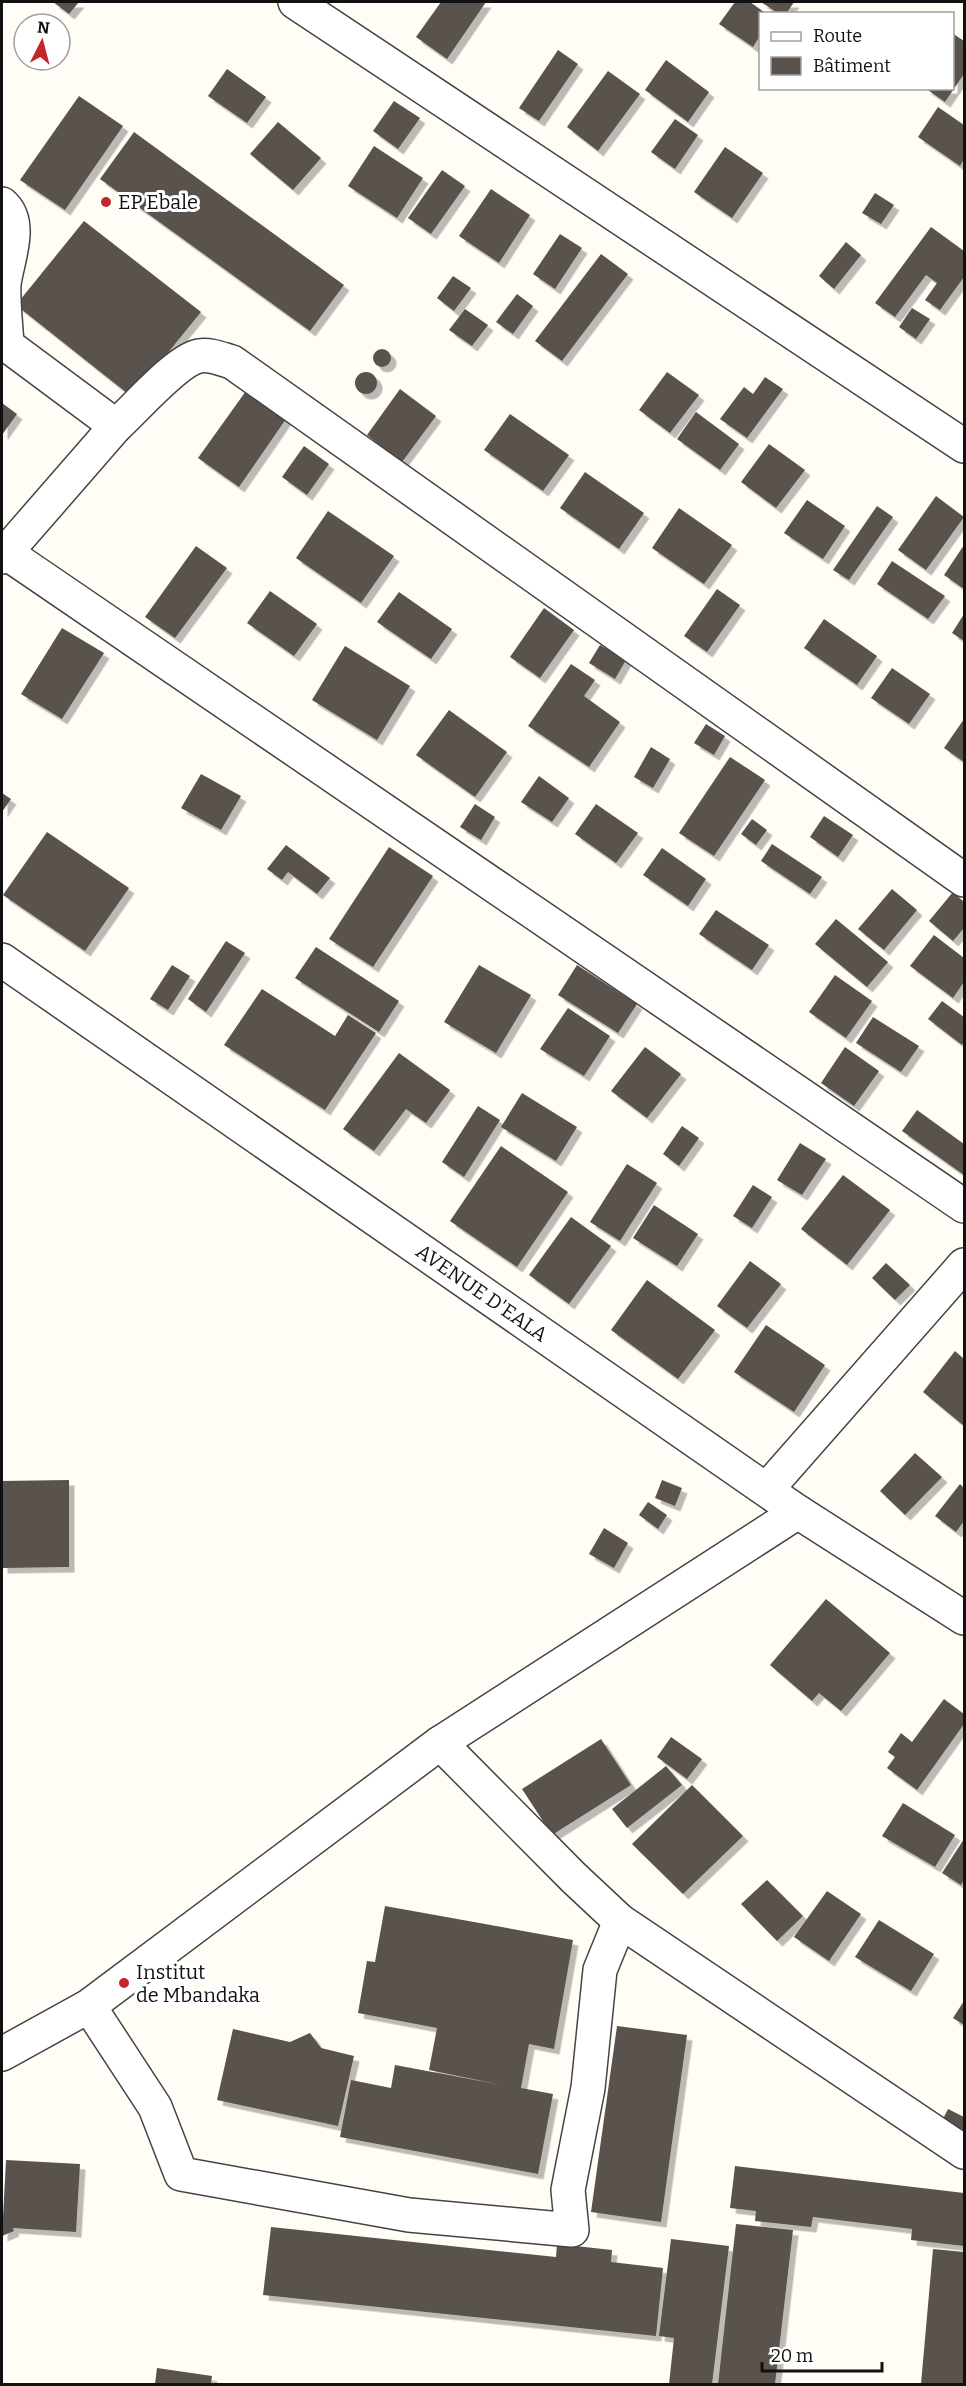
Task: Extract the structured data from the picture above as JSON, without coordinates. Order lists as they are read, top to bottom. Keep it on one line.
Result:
{"streets":{"street":["AVENUE D'EALA"]},"places":["EP Ebale","Institut de Mbandaka"],"legend":["Route","Bâtiment"],"scale_bar":"20 m","north":"top"}
